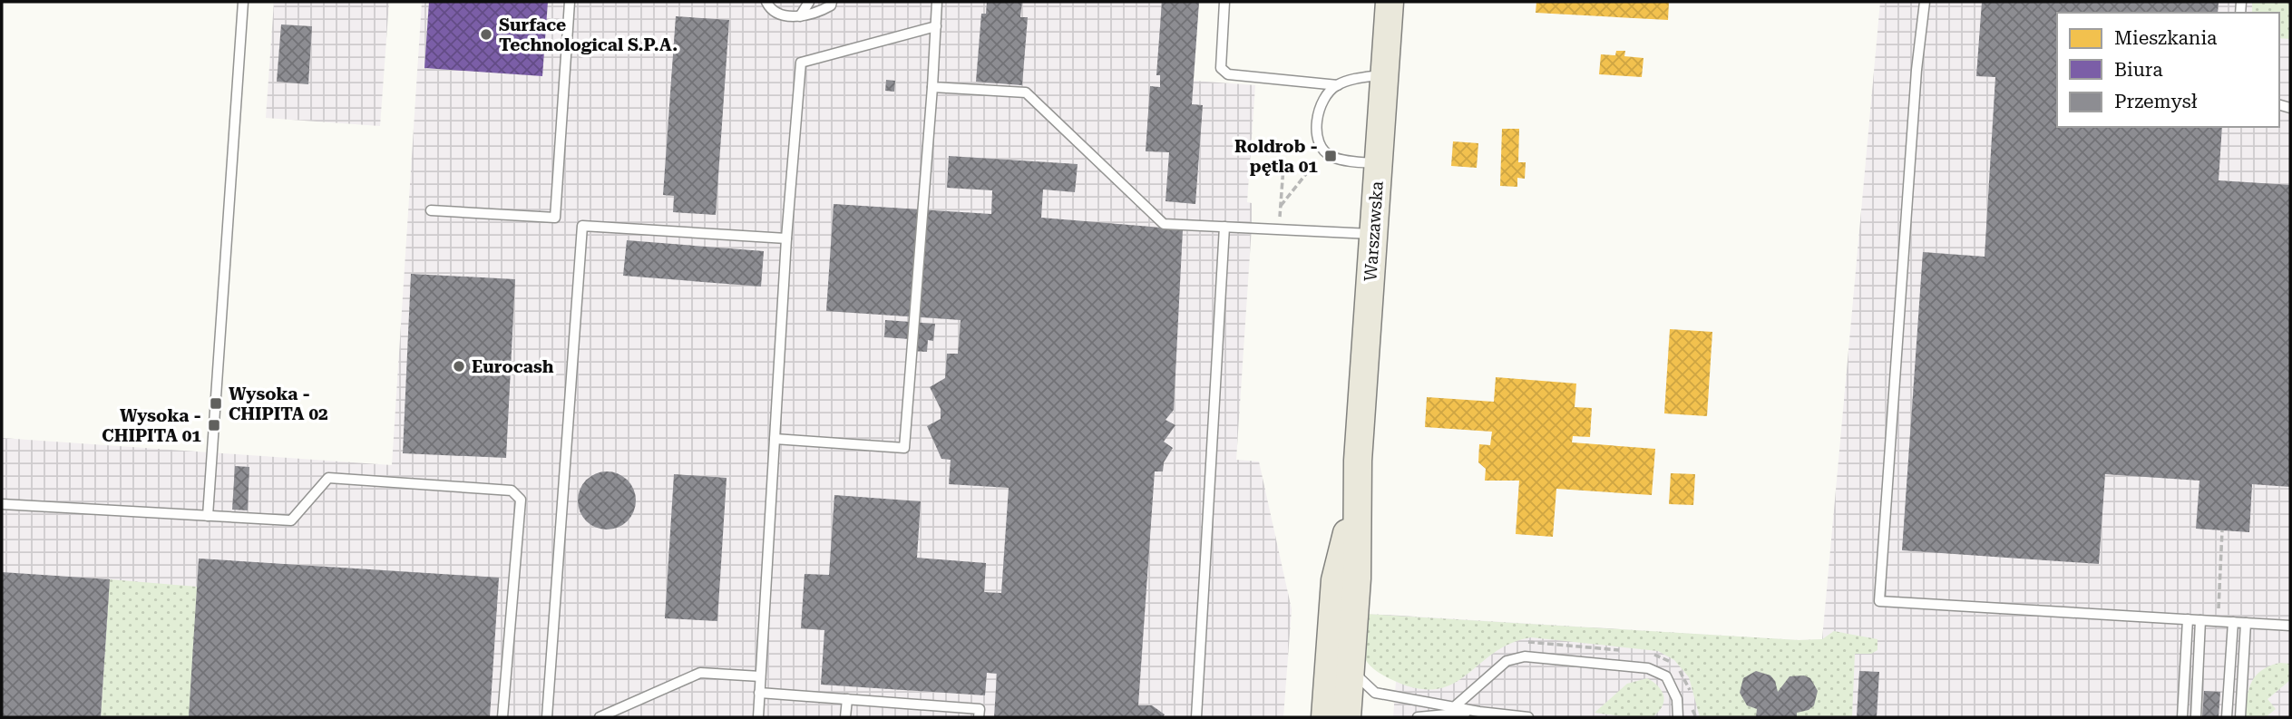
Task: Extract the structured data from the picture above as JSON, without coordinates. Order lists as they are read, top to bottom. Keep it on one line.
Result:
{"streets":{"main road":["Warszawska"]},"places":{"other":["Surface Technological S.P.A.","Eurocash"],"transit":["Roldrob - pętla 01","Wysoka - CHIPITA 02","Wysoka - CHIPITA 01"]},"legend":["Mieszkania","Biura","Przemysł"]}
